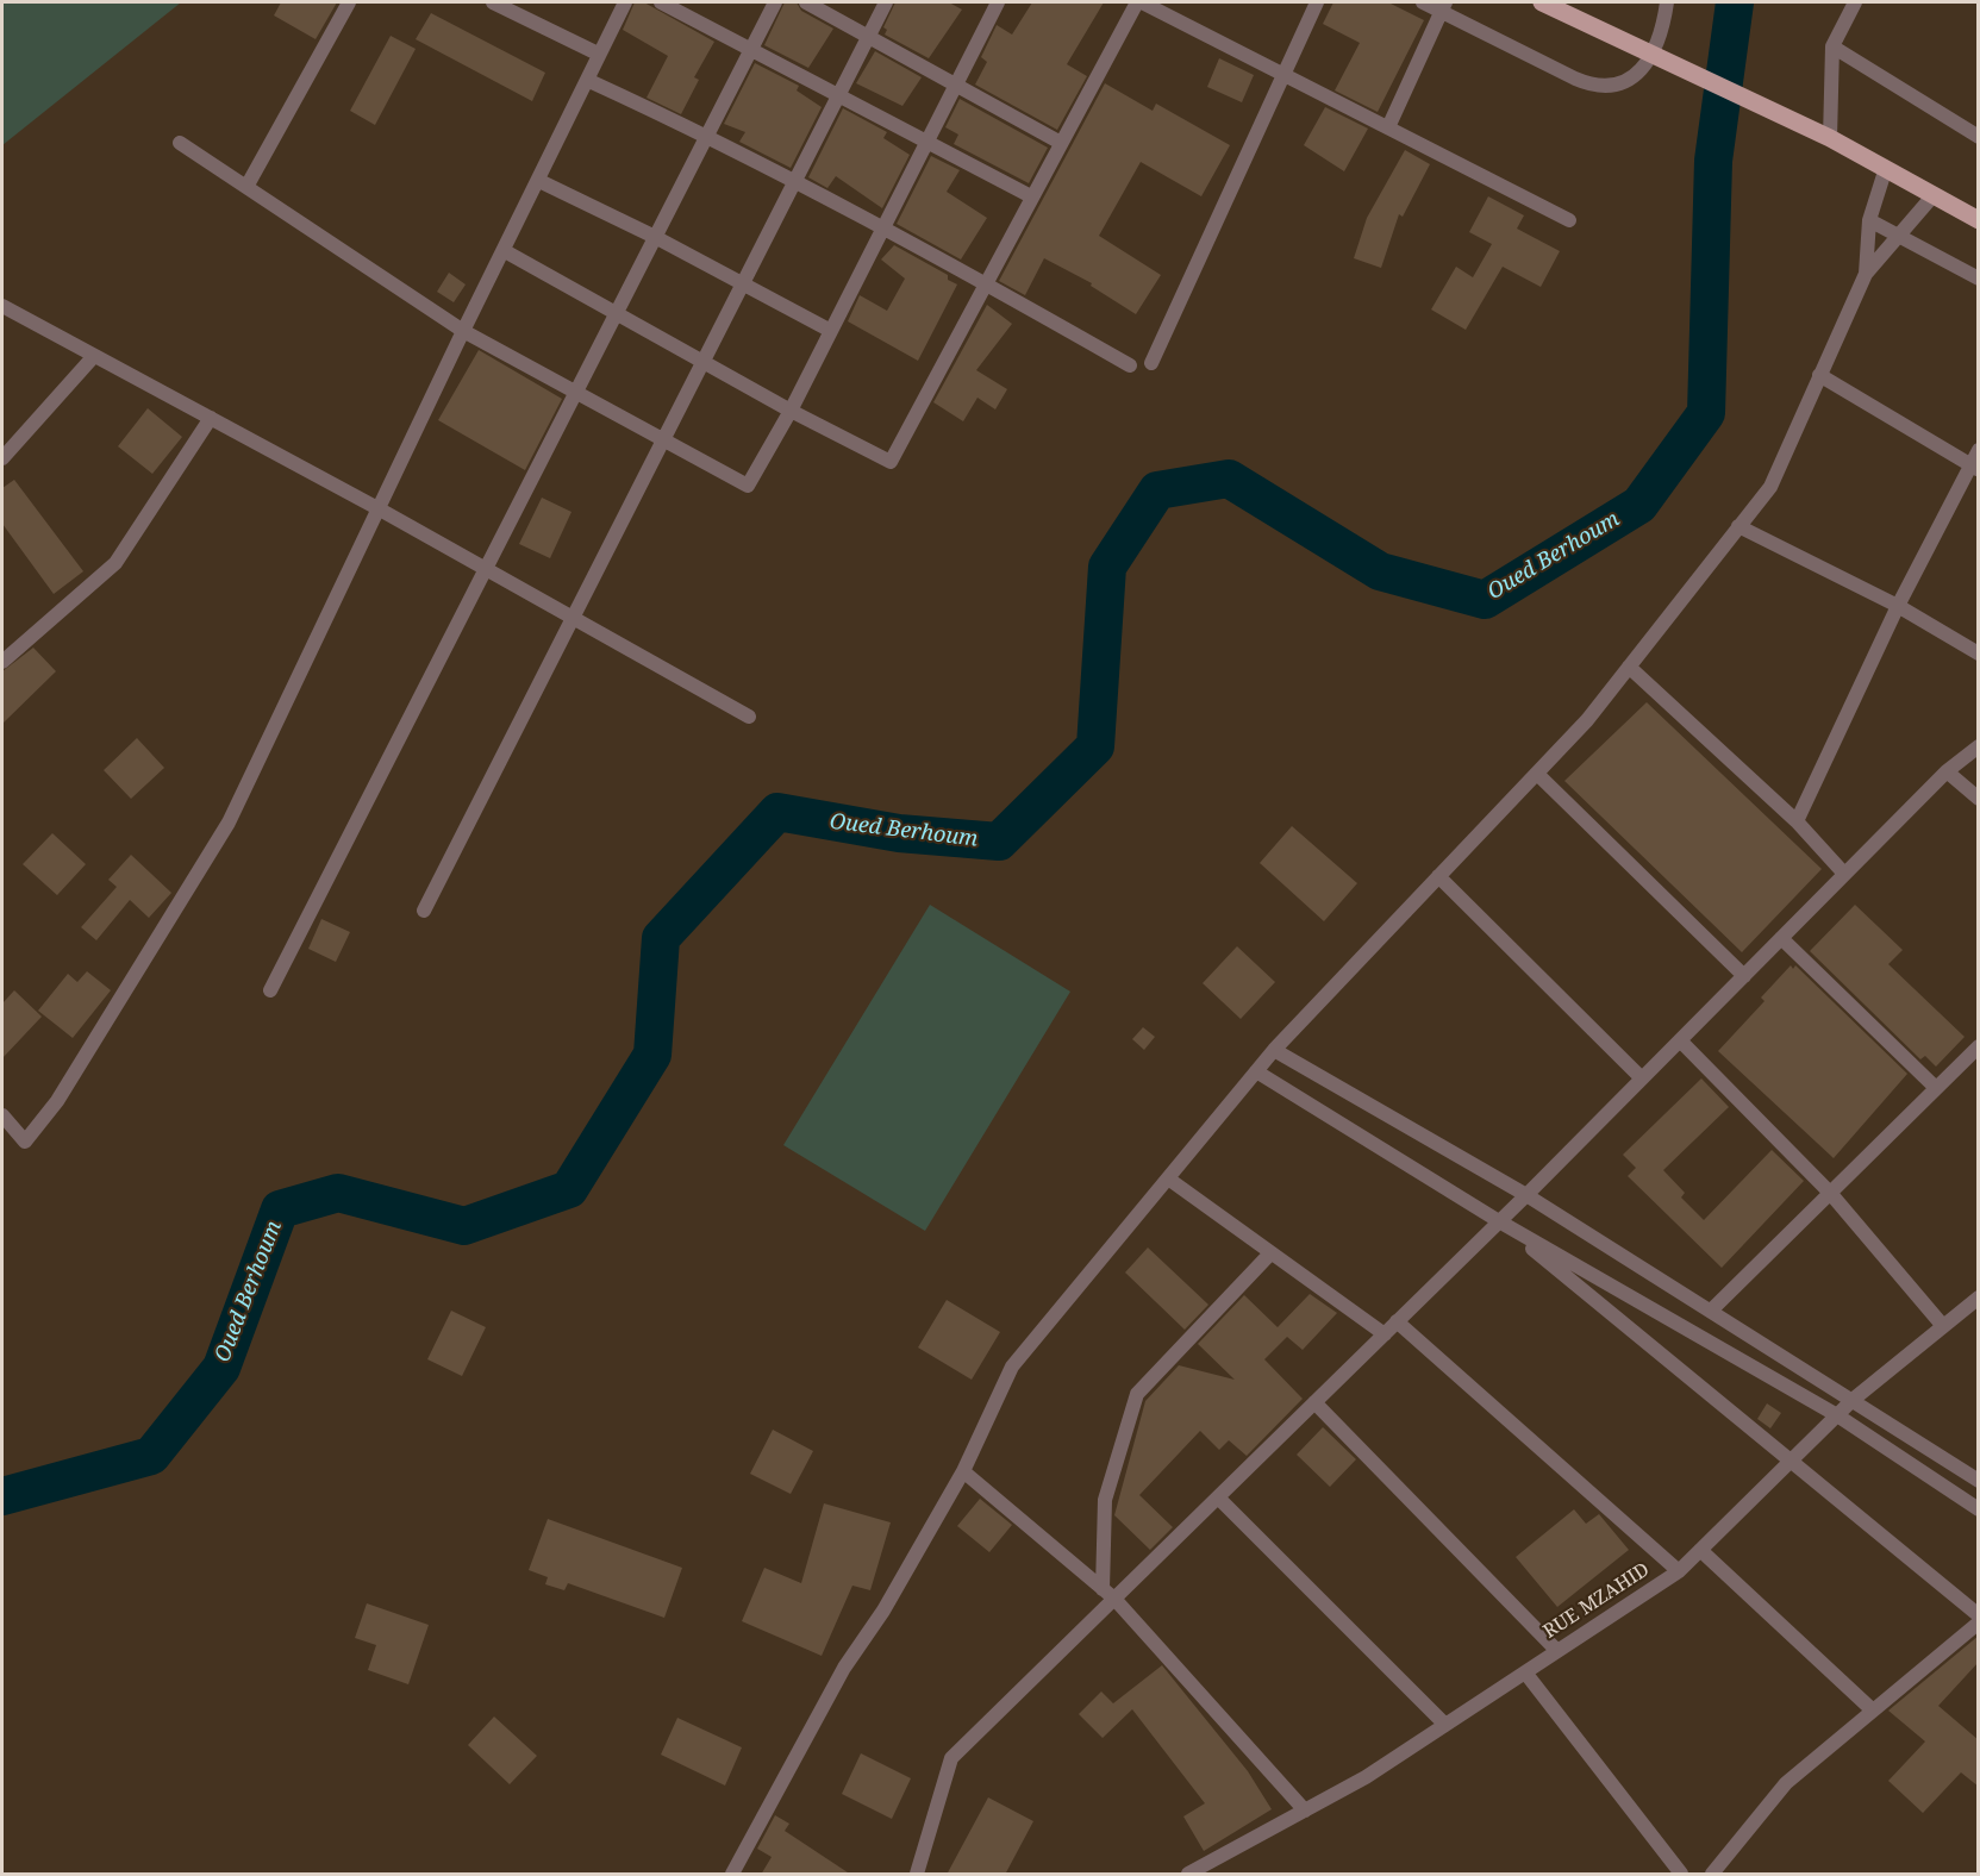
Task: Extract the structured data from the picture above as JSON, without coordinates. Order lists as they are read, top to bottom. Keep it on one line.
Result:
{"streets":{"street":["RUE MZAHID"]},"water":["Oued Berhoum"]}
